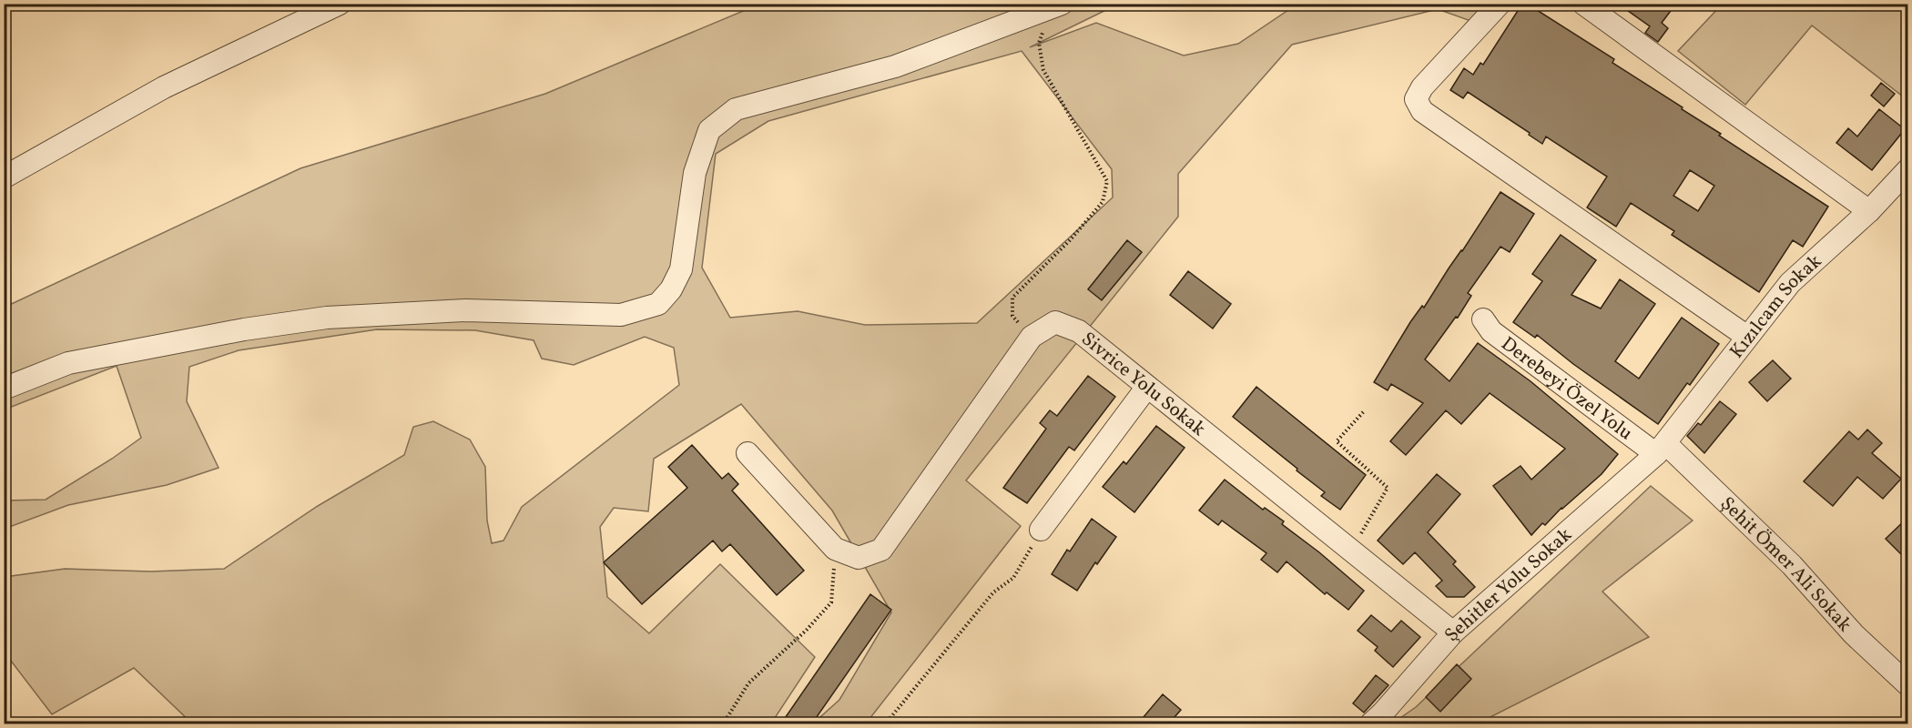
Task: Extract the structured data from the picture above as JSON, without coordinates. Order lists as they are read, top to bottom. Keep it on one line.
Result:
{"streets":{"street":["Kızılcam Sokak","Sivrice Yolu Sokak","Derebeyi Özel Yolu","Şehit Ömer Ali Sokak","Şehitler Yolu Sokak"]},"crossings":[["Kızılcam Sokak","Derebeyi Özel Yolu"],["Kızılcam Sokak","Şehit Ömer Ali Sokak"],["Kızılcam Sokak","Şehitler Yolu Sokak"],["Sivrice Yolu Sokak","Şehitler Yolu Sokak"],["Derebeyi Özel Yolu","Şehit Ömer Ali Sokak"],["Derebeyi Özel Yolu","Şehitler Yolu Sokak"],["Şehit Ömer Ali Sokak","Şehitler Yolu Sokak"]]}
